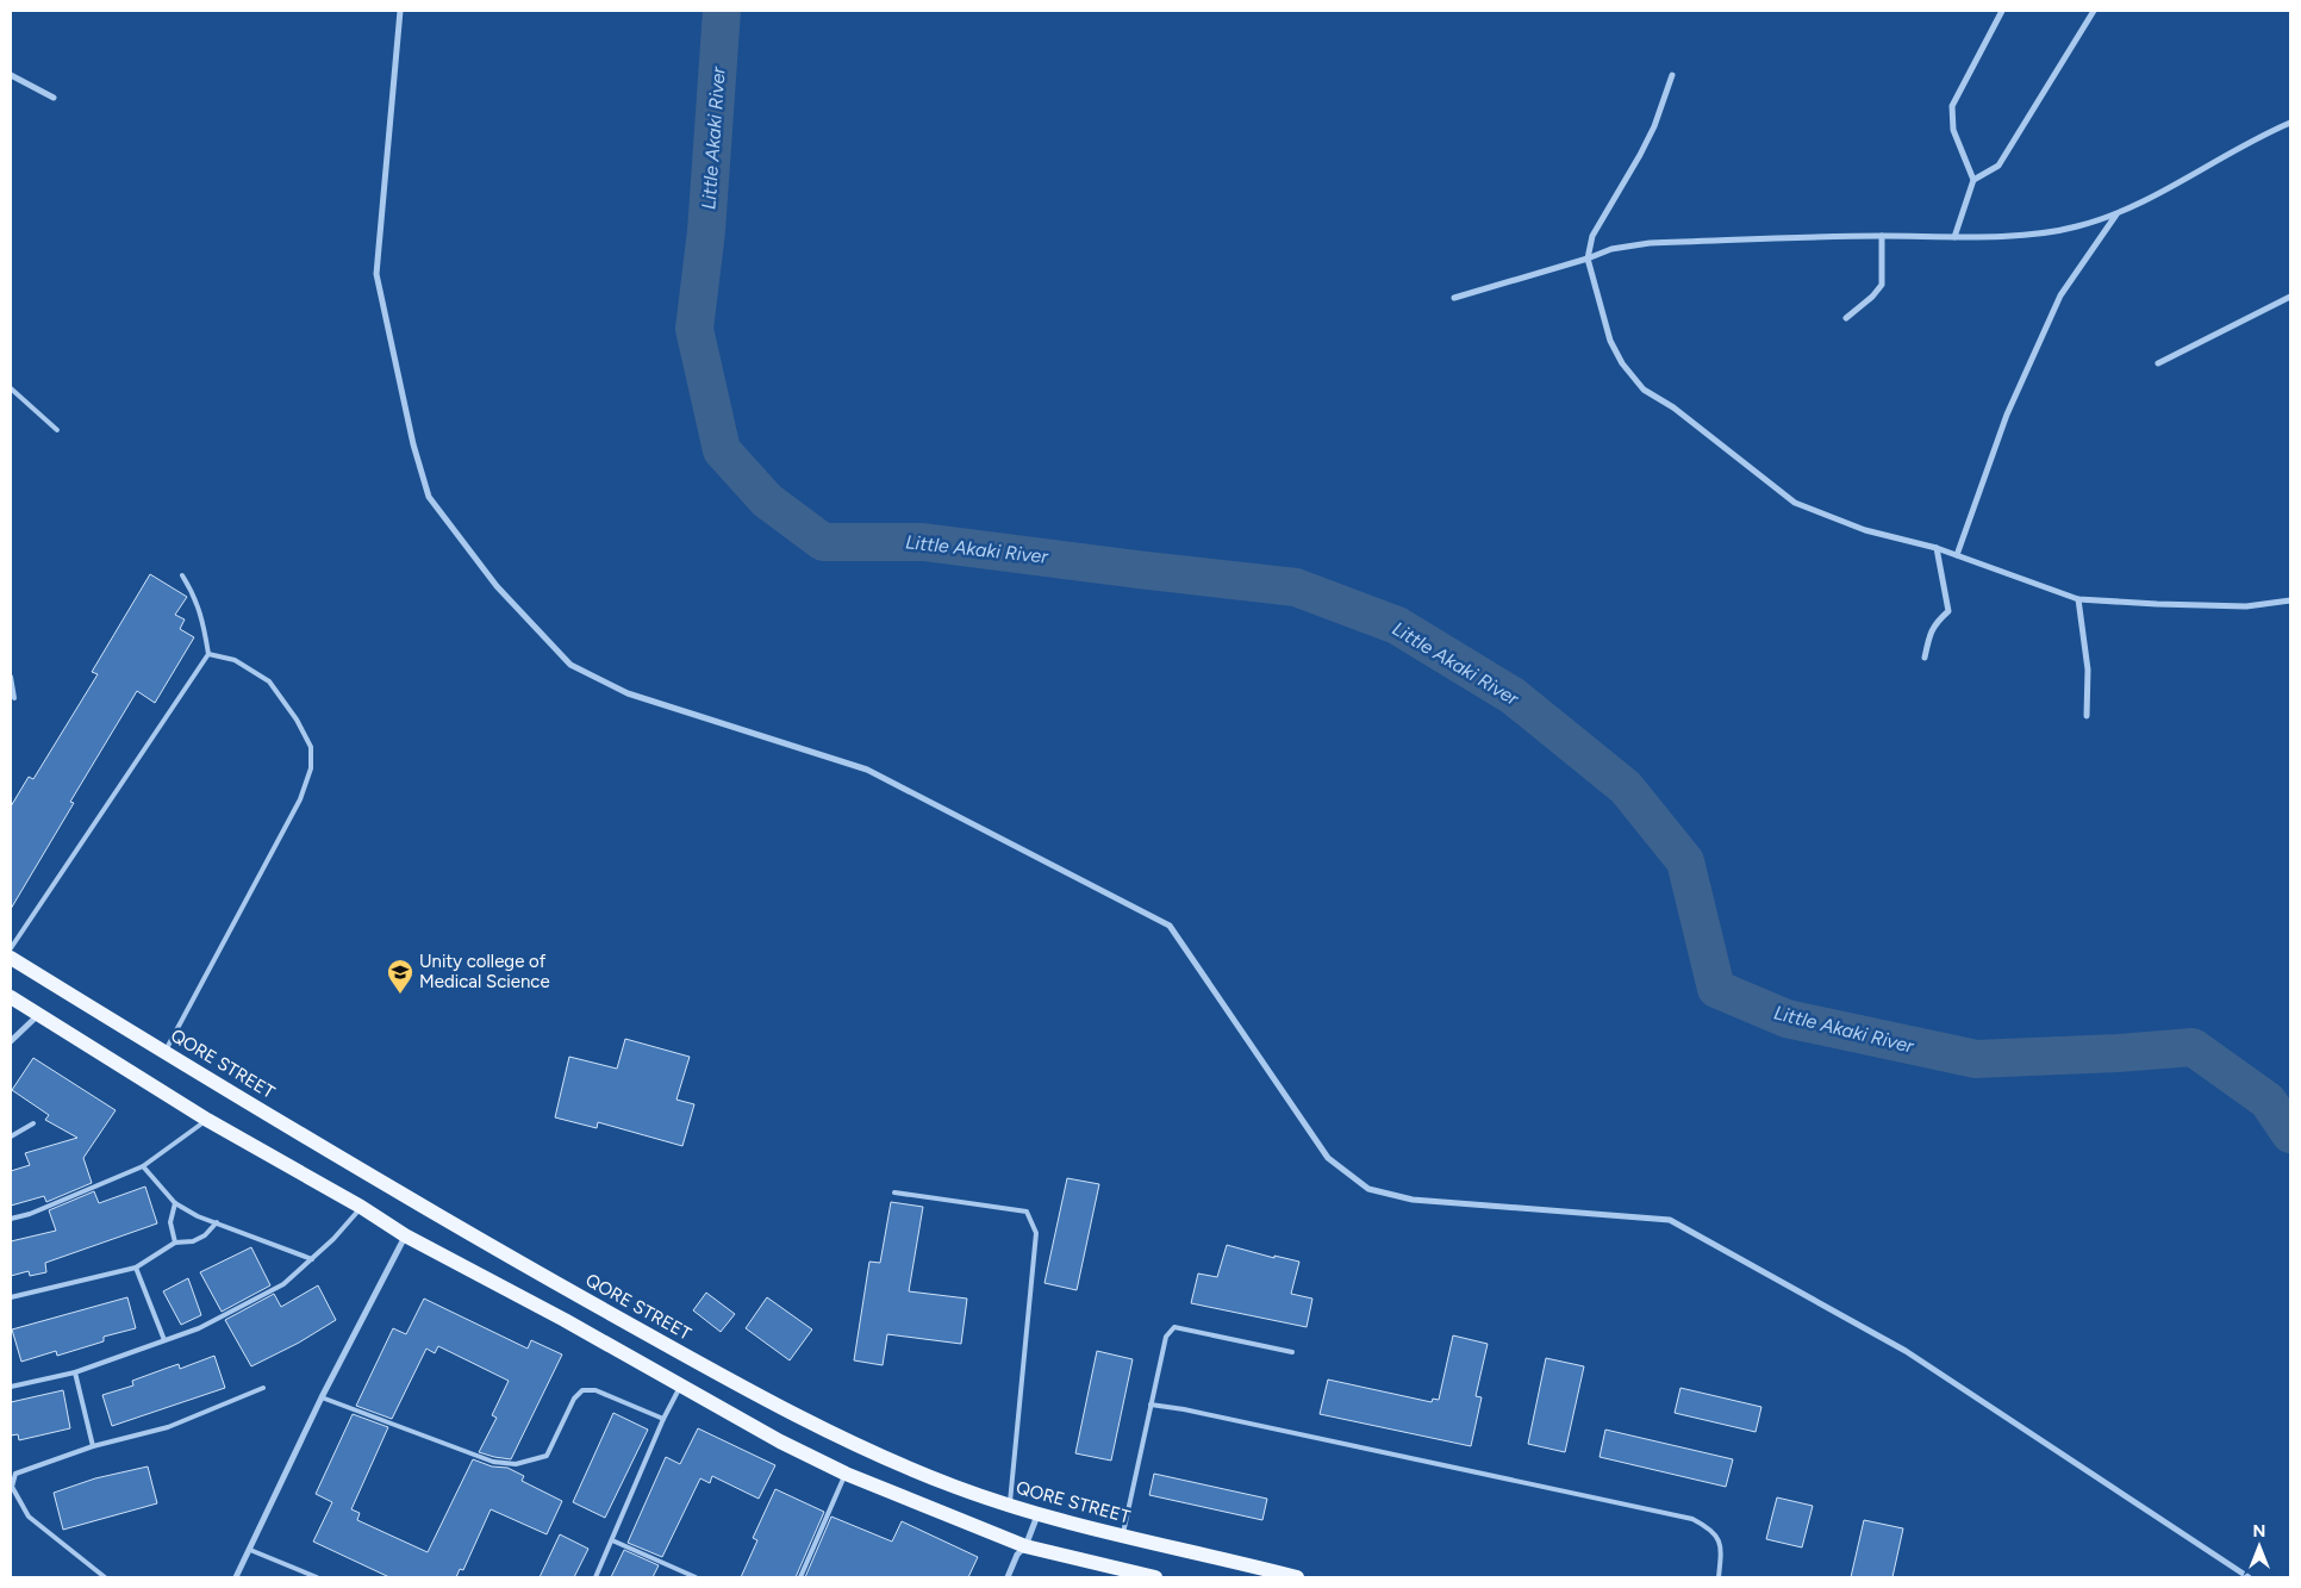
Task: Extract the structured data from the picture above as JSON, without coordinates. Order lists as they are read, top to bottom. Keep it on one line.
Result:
{"streets":{"main road":["QORE STREET"]},"water":["Little Akaki River"],"places":{"school or university":["Unity college of Medical Science"]},"north":"top"}
